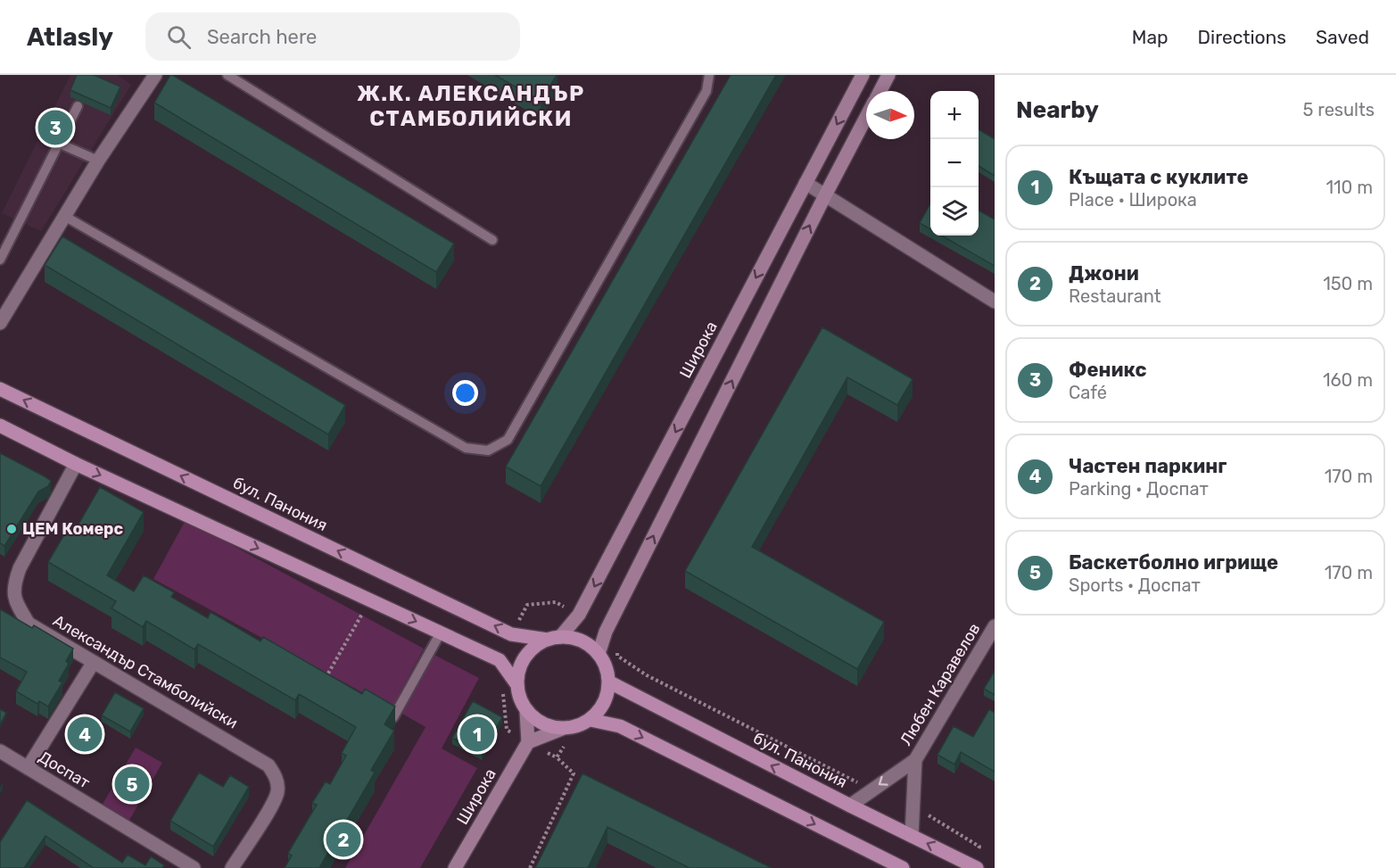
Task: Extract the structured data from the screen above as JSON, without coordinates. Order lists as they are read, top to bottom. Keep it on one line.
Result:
{"streets":{"main road":["Широка","бул. Панония"],"street":["Александър Стамболийски","Любен Каравелов","Доспат"]},"crossings":[["Широка","бул. Панония"],["бул. Панония","Любен Каравелов"]],"districts":["Ж.К. АЛЕКСАНДЪР СТАМБОЛИЙСКИ"],"places":["ЦЕМ Комерс"],"north":"right","page":{"header":"Atlasly","search":"Search here","nav":["Map","Directions","Saved"],"heading":["Nearby","5 results"],"map_buttons":["+","−"],"pins":["3","1","4","5","2"],"list":[{"mark":"1","name":"Къщата с куклите","note":"Place · Широка","value":"110 m"},{"mark":"2","name":"Джони","note":"Restaurant","value":"150 m"},{"mark":"3","name":"Феникс","note":"Café","value":"160 m"},{"mark":"4","name":"Частен паркинг","note":"Parking · Доспат","value":"170 m"},{"mark":"5","name":"Баскетболно игрище","note":"Sports · Доспат","value":"170 m"}]}}
